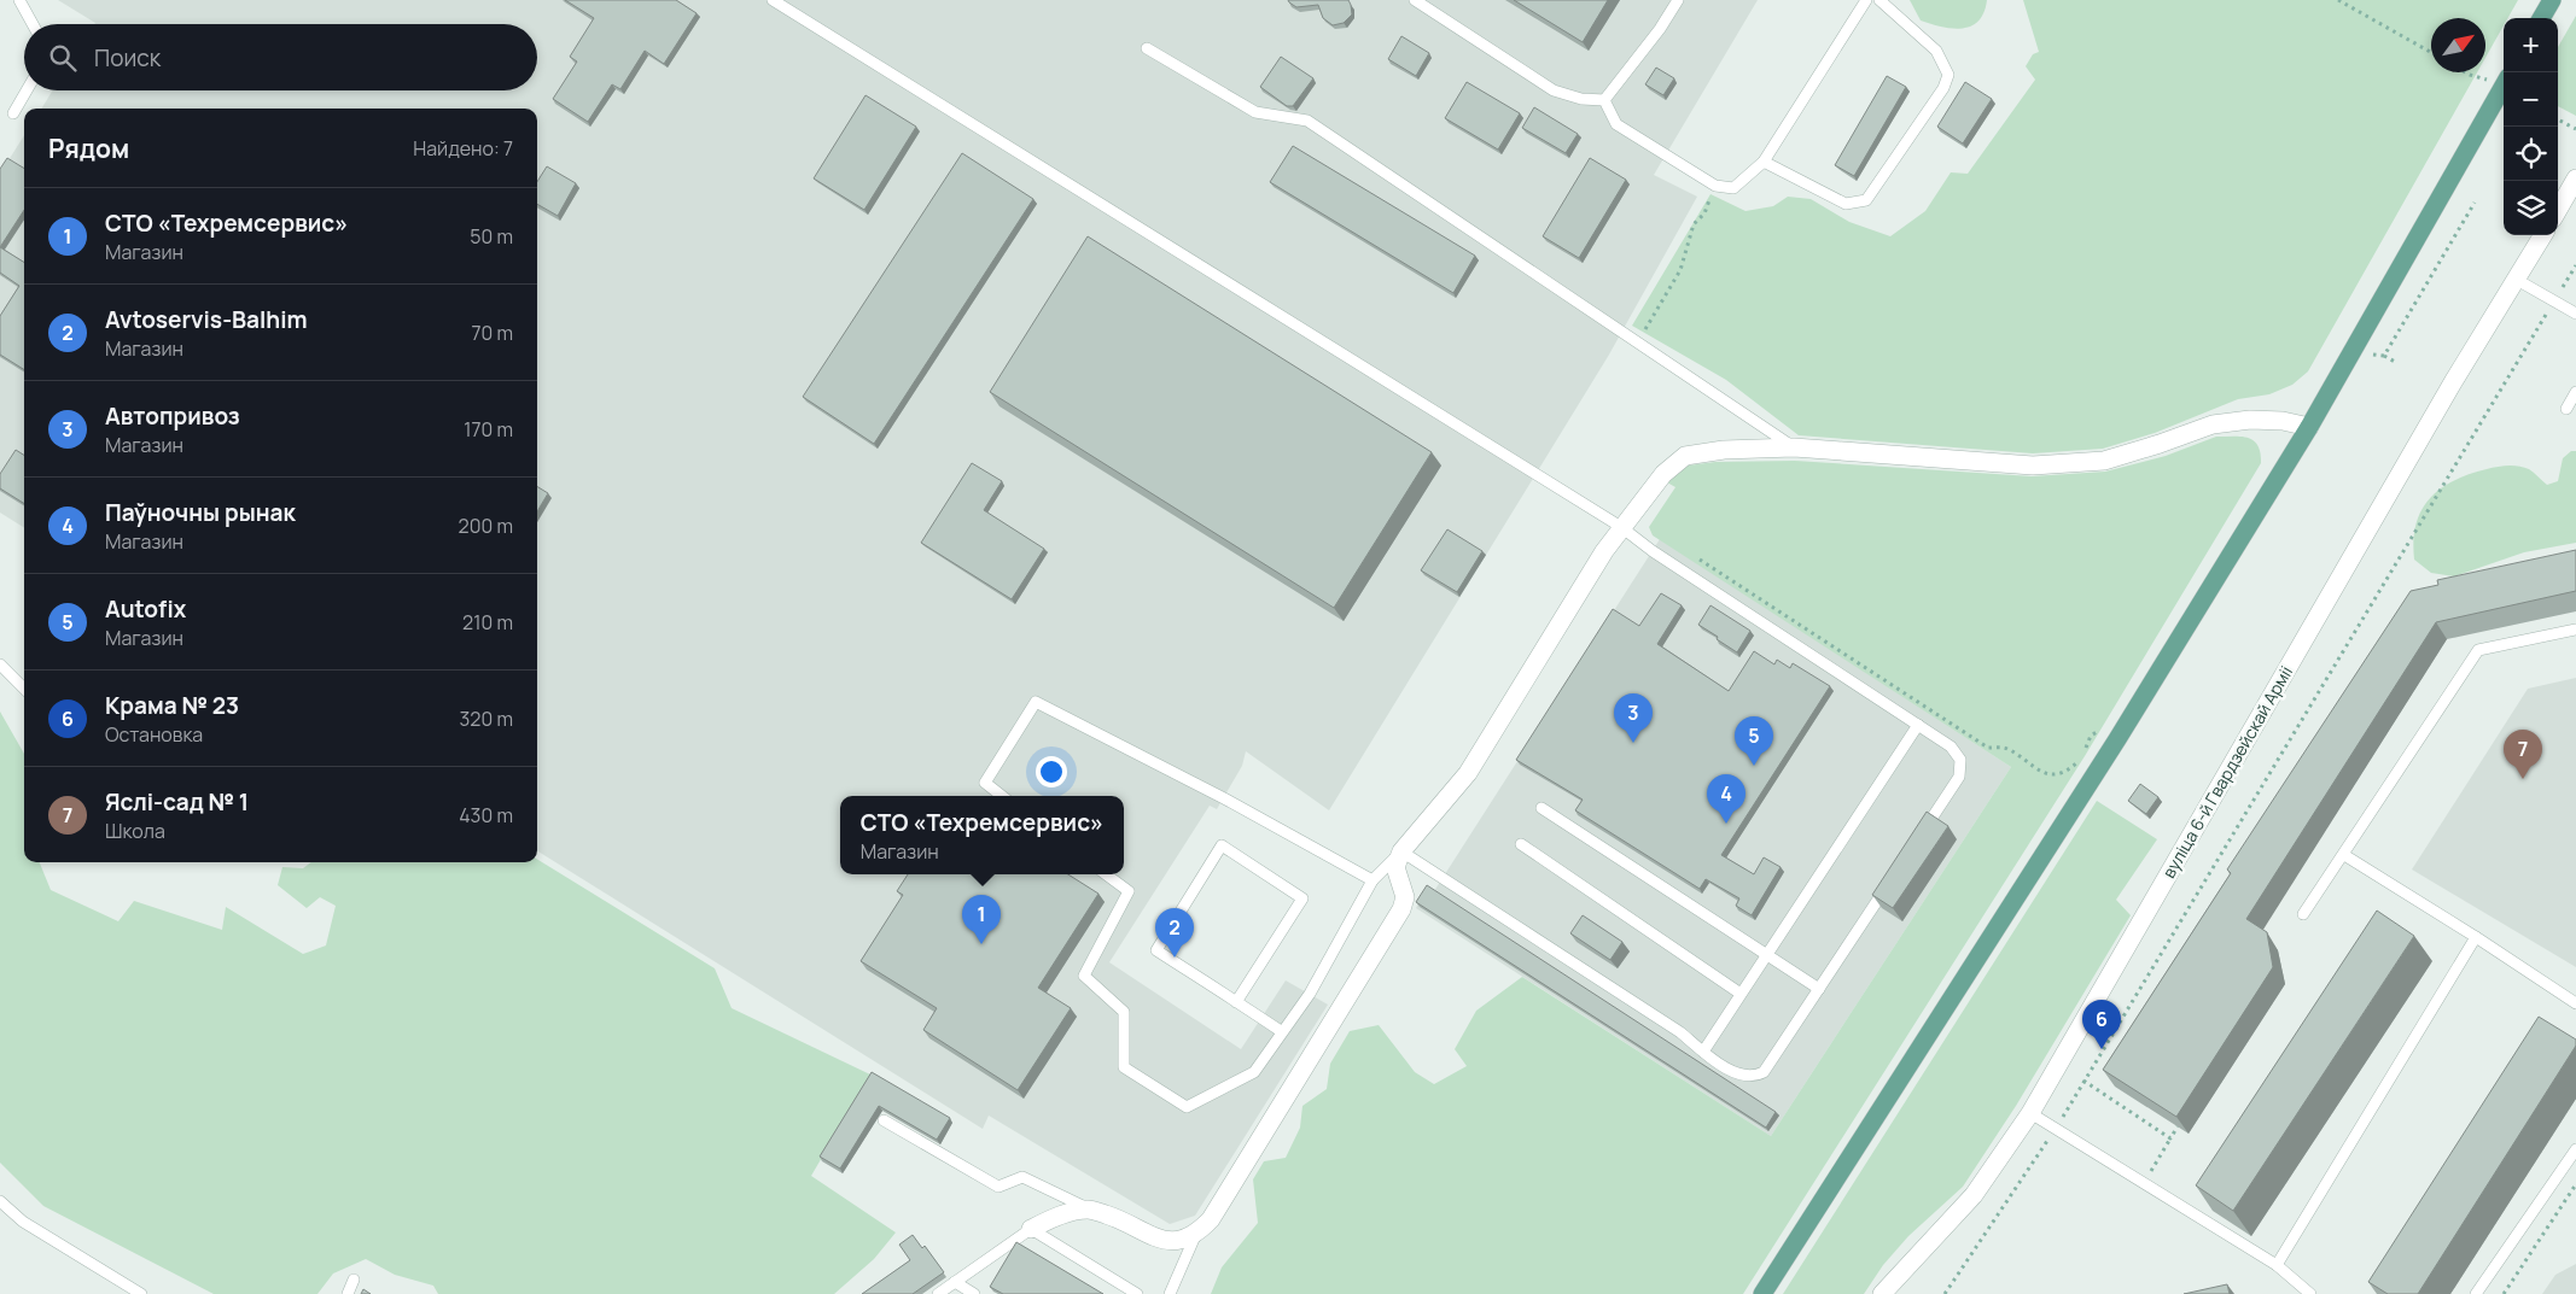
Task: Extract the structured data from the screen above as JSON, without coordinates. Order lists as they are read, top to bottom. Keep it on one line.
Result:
{"streets":{"street":["вуліца 6-й Гвардзейскай Арміі"]},"north":"top right","page":{"map_buttons":["+","−"],"search":"Поиск","heading":["Рядом","Найдено: 7"],"list":[{"mark":"1","name":"СТО «Техремсервис»","note":"Магазин","value":"50 m"},{"mark":"2","name":"Avtoservis-Balhim","note":"Магазин","value":"70 m"},{"mark":"3","name":"Автопривоз","note":"Магазин","value":"170 m"},{"mark":"4","name":"Паўночны рынак","note":"Магазин","value":"200 m"},{"mark":"5","name":"Autofix","note":"Магазин","value":"210 m"},{"mark":"6","name":"Крама № 23","note":"Остановка","value":"320 m"},{"mark":"7","name":"Яслі-сад № 1","note":"Школа","value":"430 m"}],"pins":["3","5","7","4","1","2","6"],"popup":["СТО «Техремсервис»","Магазин"]}}
